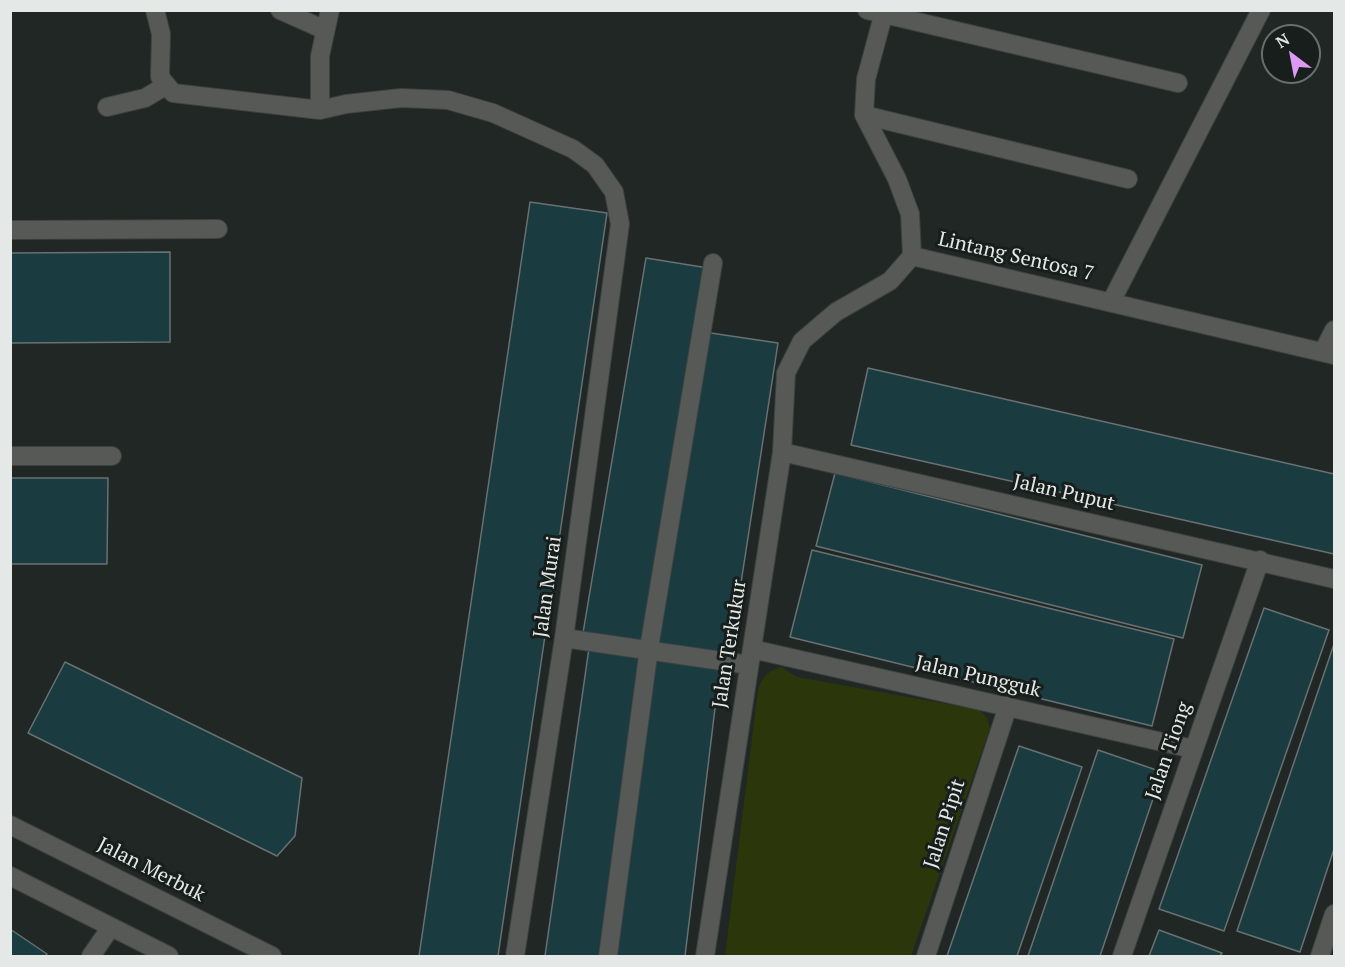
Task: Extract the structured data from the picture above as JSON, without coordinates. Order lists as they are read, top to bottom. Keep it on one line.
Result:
{"streets":{"street":["Lintang Sentosa 7","Jalan Puput","Jalan Murai","Jalan Terkukur","Jalan Pungguk","Jalan Tiong","Jalan Pipit","Jalan Merbuk"]},"crossings":[["Lintang Sentosa 7","Jalan Terkukur"],["Jalan Puput","Jalan Terkukur"],["Jalan Puput","Jalan Tiong"],["Jalan Murai","Jalan Pungguk"],["Jalan Terkukur","Jalan Pungguk"],["Jalan Pungguk","Jalan Tiong"],["Jalan Pungguk","Jalan Pipit"]],"north":"top left"}
